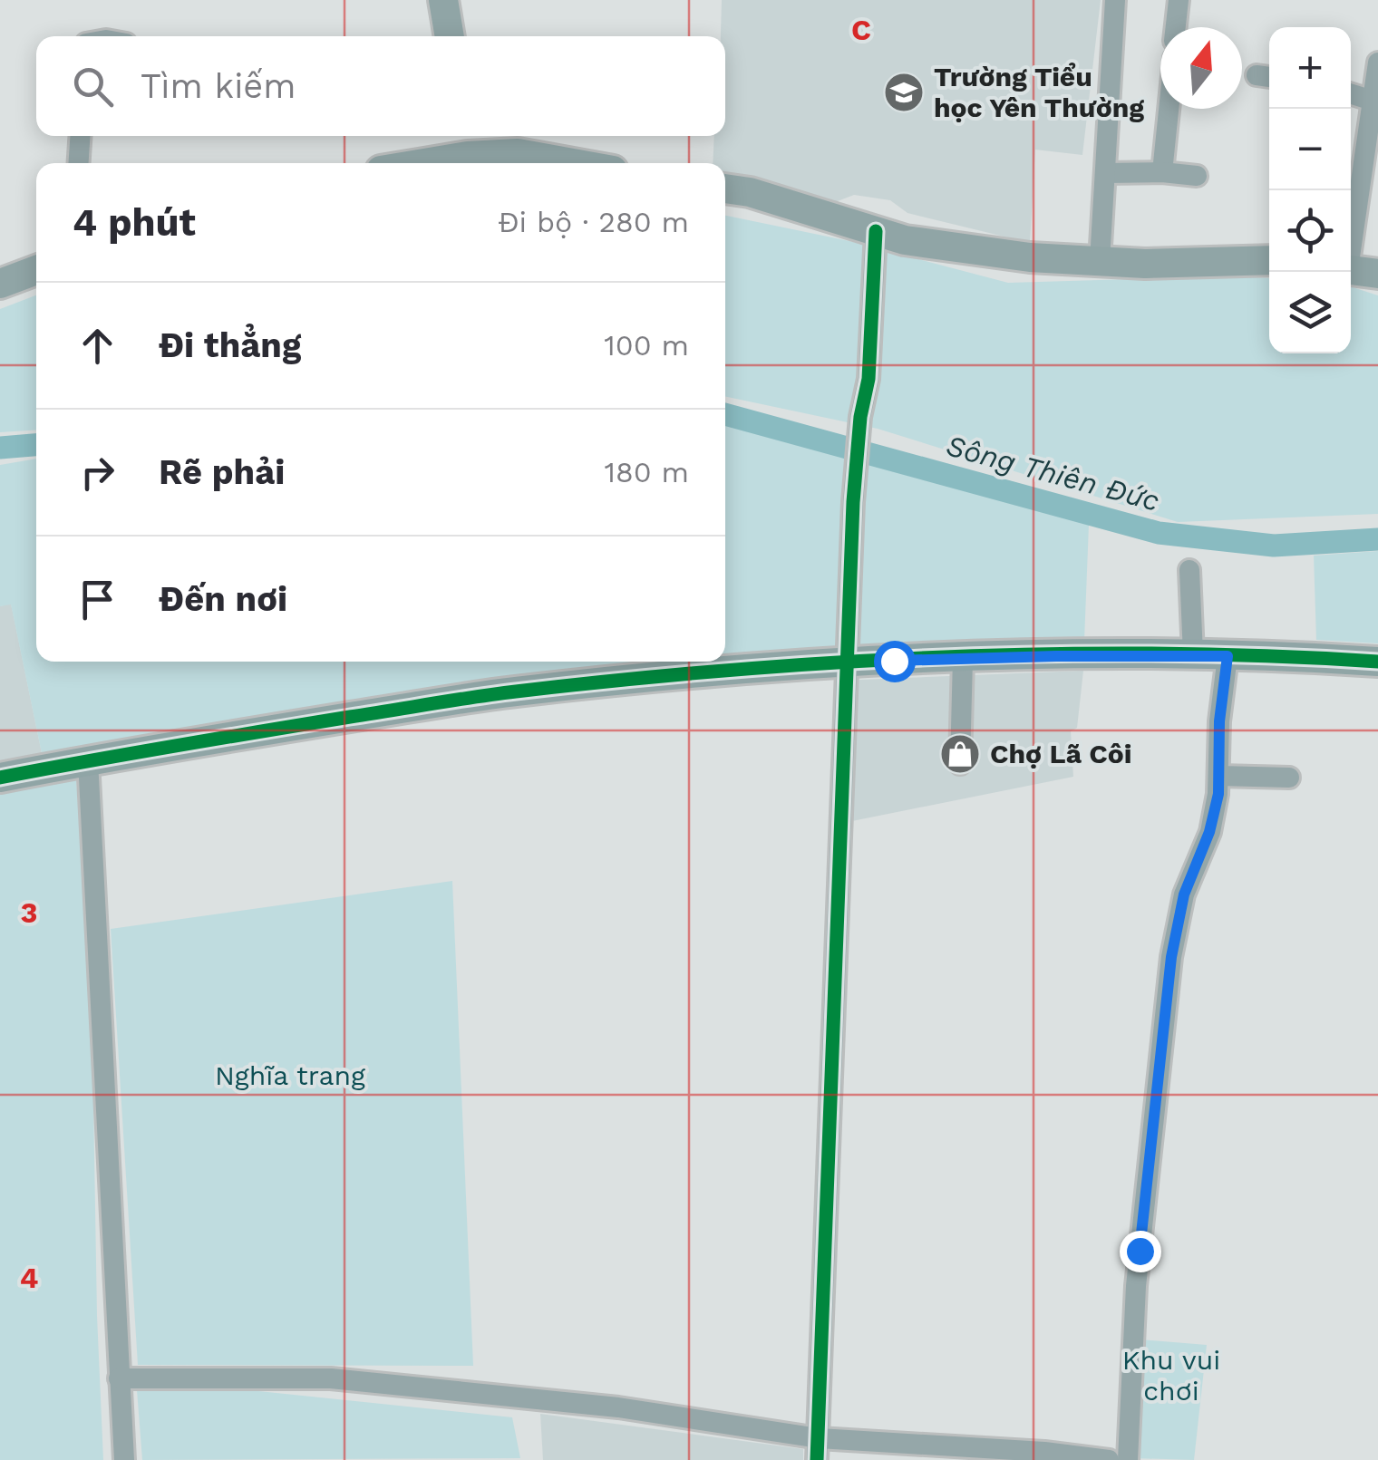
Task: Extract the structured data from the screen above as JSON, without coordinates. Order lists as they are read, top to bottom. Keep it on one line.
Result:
{"water":["Sông Thiên Đức"],"parks":["Nghĩa trang","Khu vui chơi"],"places":{"school or university":["Trường Tiểu học Yên Thường"],"shop":["Chợ Lã Côi"]},"north":"top","page":{"map_buttons":["+","−"],"search":"Tìm kiếm","heading":["4 phút","Đi bộ · 280 m"],"list":[["Đi thẳng","100 m"],["Rẽ phải","180 m"],"Đến nơi"]},"grid":{"columns":["C"],"rows":["3","4"]}}
